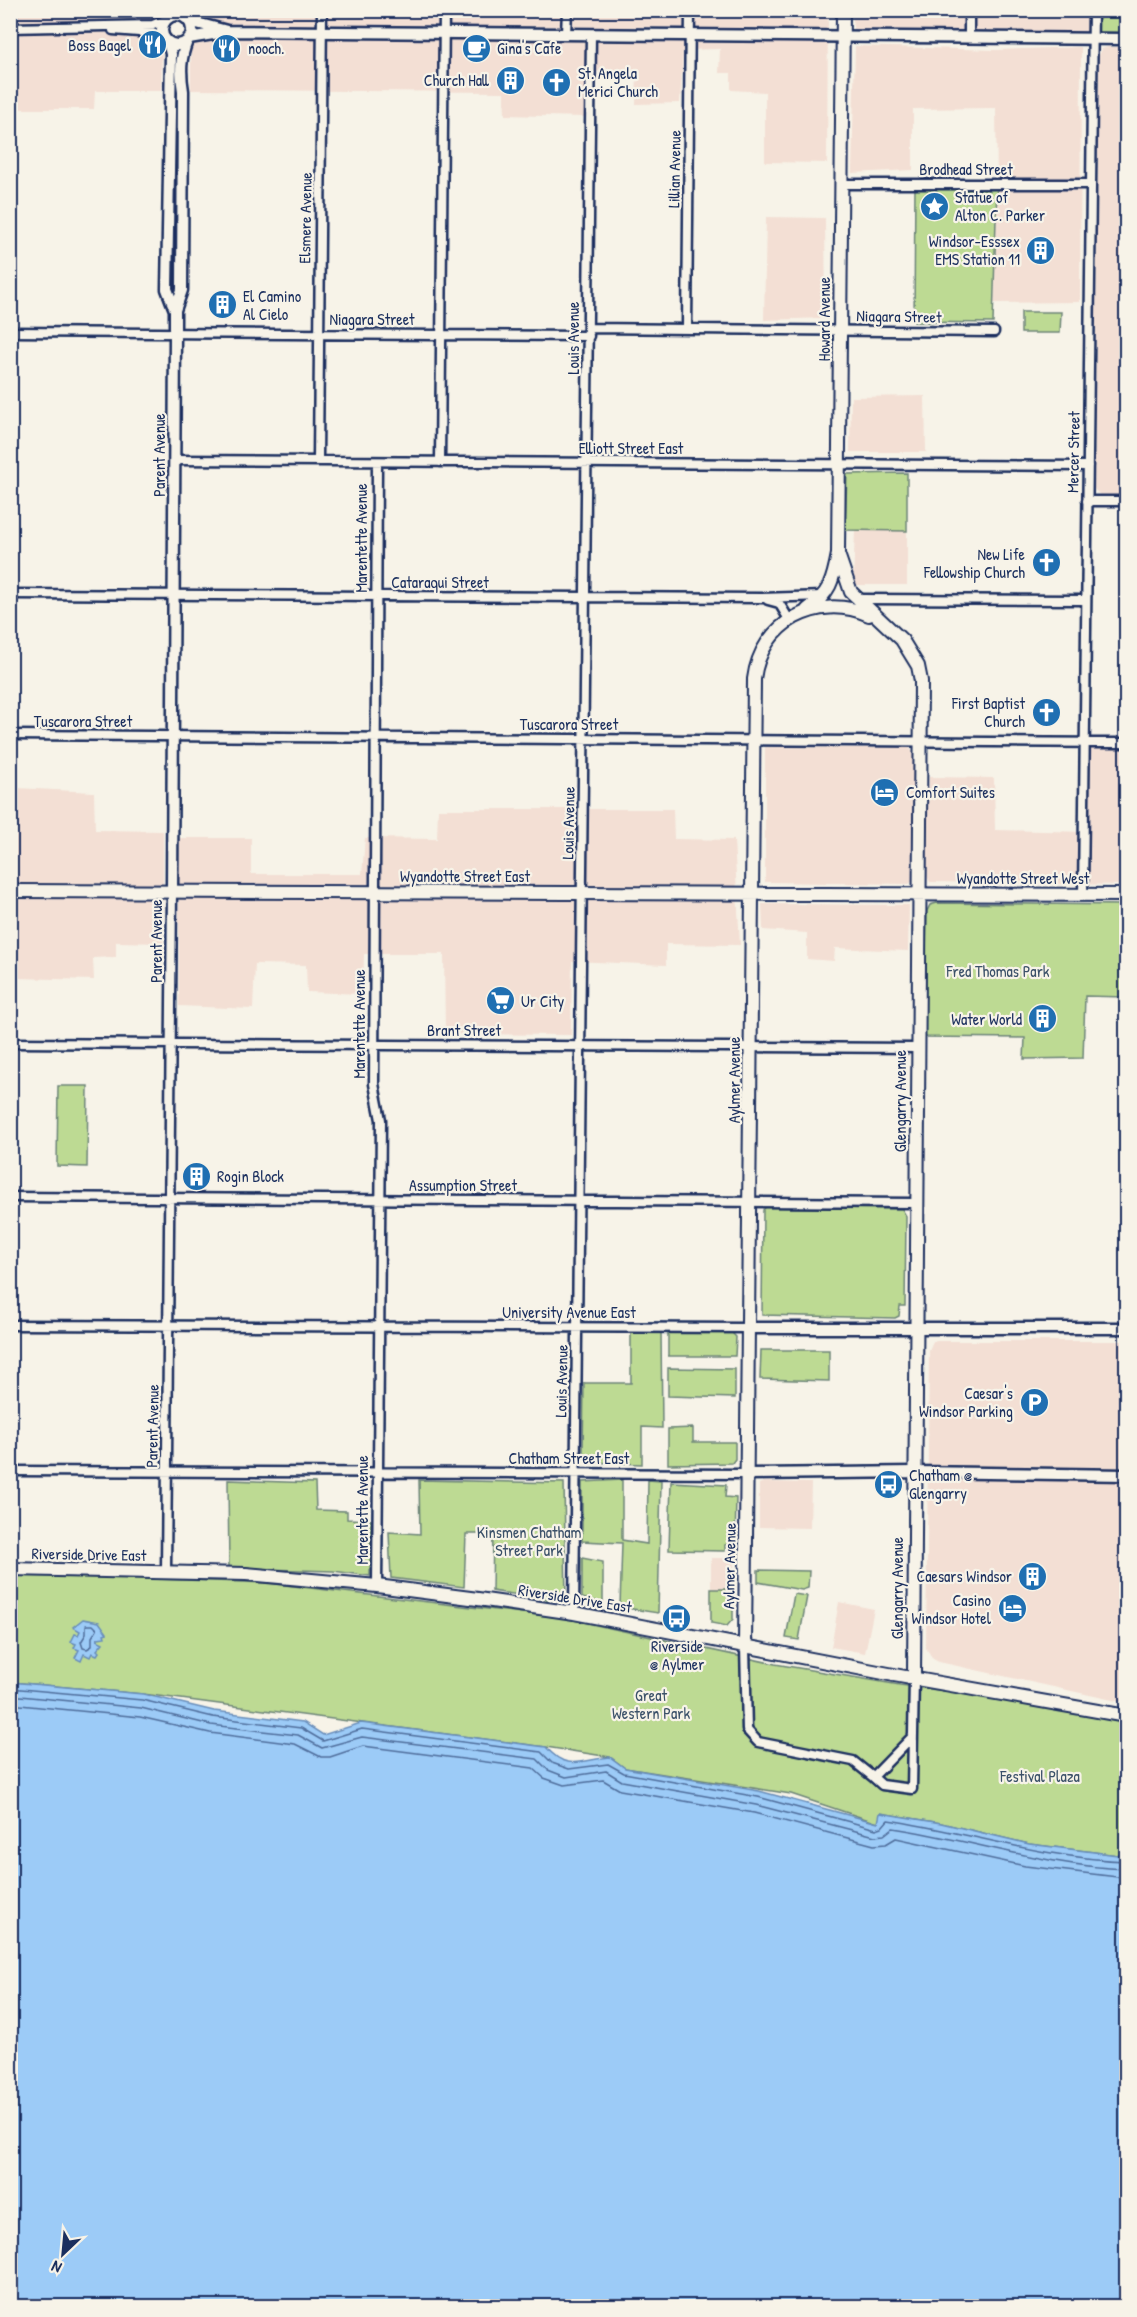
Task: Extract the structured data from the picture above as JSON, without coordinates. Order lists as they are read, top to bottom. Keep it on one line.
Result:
{"streets":{"main road":["Howard Avenue","Wyandotte Street East","Wyandotte Street West","Aylmer Avenue","Glengarry Avenue","Riverside Drive East"],"street":["Lillian Avenue","Brodhead Street","Elsmere Avenue","Niagara Street","Louis Avenue","Elliott Street East","Mercer Street","Parent Avenue","Marentette Avenue","Cataraqui Street","Tuscarora Street","Brant Street","Assumption Street","University Avenue East","Chatham Street East"]},"crossings":[["Lillian Avenue","Niagara Street"],["Brodhead Street","Howard Avenue"],["Brodhead Street","Mercer Street"],["Elsmere Avenue","Niagara Street"],["Elsmere Avenue","Elliott Street East"],["Niagara Street","Howard Avenue"],["Niagara Street","Louis Avenue"],["Niagara Street","Parent Avenue"],["Howard Avenue","Elliott Street East"],["Howard Avenue","Cataraqui Street"],["Howard Avenue","Glengarry Avenue"],["Louis Avenue","Elliott Street East"],["Louis Avenue","Cataraqui Street"],["Louis Avenue","Tuscarora Street"],["Louis Avenue","Wyandotte Street East"],["Louis Avenue","Brant Street"],["Louis Avenue","Assumption Street"],["Louis Avenue","University Avenue East"],["Louis Avenue","Chatham Street East"],["Louis Avenue","Riverside Drive East"],["Elliott Street East","Mercer Street"],["Elliott Street East","Parent Avenue"],["Elliott Street East","Marentette Avenue"],["Mercer Street","Tuscarora Street"],["Mercer Street","Wyandotte Street West"],["Parent Avenue","Cataraqui Street"],["Parent Avenue","Tuscarora Street"],["Parent Avenue","Wyandotte Street East"],["Parent Avenue","Brant Street"],["Parent Avenue","Assumption Street"],["Parent Avenue","University Avenue East"],["Parent Avenue","Chatham Street East"],["Parent Avenue","Riverside Drive East"],["Marentette Avenue","Cataraqui Street"],["Marentette Avenue","Tuscarora Street"],["Marentette Avenue","Wyandotte Street East"],["Marentette Avenue","Brant Street"],["Marentette Avenue","Assumption Street"],["Marentette Avenue","University Avenue East"],["Marentette Avenue","Chatham Street East"],["Marentette Avenue","Riverside Drive East"],["Tuscarora Street","Aylmer Avenue"],["Tuscarora Street","Glengarry Avenue"],["Wyandotte Street East","Wyandotte Street West"],["Wyandotte Street East","Aylmer Avenue"],["Wyandotte Street East","Glengarry Avenue"],["Wyandotte Street West","Glengarry Avenue"],["Brant Street","Aylmer Avenue"],["Brant Street","Glengarry Avenue"],["Aylmer Avenue","Glengarry Avenue"],["Aylmer Avenue","Assumption Street"],["Aylmer Avenue","University Avenue East"],["Aylmer Avenue","Chatham Street East"],["Aylmer Avenue","Riverside Drive East"],["Glengarry Avenue","Assumption Street"],["Glengarry Avenue","University Avenue East"],["Glengarry Avenue","Chatham Street East"],["Glengarry Avenue","Riverside Drive East"]],"parks":["Fred Thomas Park","Kinsmen Chatham Street Park","Great Western Park","Festival Plaza"],"places":{"restaurant":["Boss Bagel","nooch."],"cafe":["Gina's Cafe"],"building":["Church Hall","Windsor-Esssex EMS Station 11","El Camino Al Cielo","Water World","Rogin Block","Caesars Windsor"],"church":["St. Angela Merici Church","New Life Fellowship Church","First Baptist Church"],"place":["Statue of Alton C. Parker"],"hotel":["Comfort Suites","Casino Windsor Hotel"],"supermarket":["Ur City"],"parking":["Caesar's Windsor Parking"],"bus stop":["Chatham @ Glengarry","Riverside @ Aylmer"]},"north":"bottom left"}
